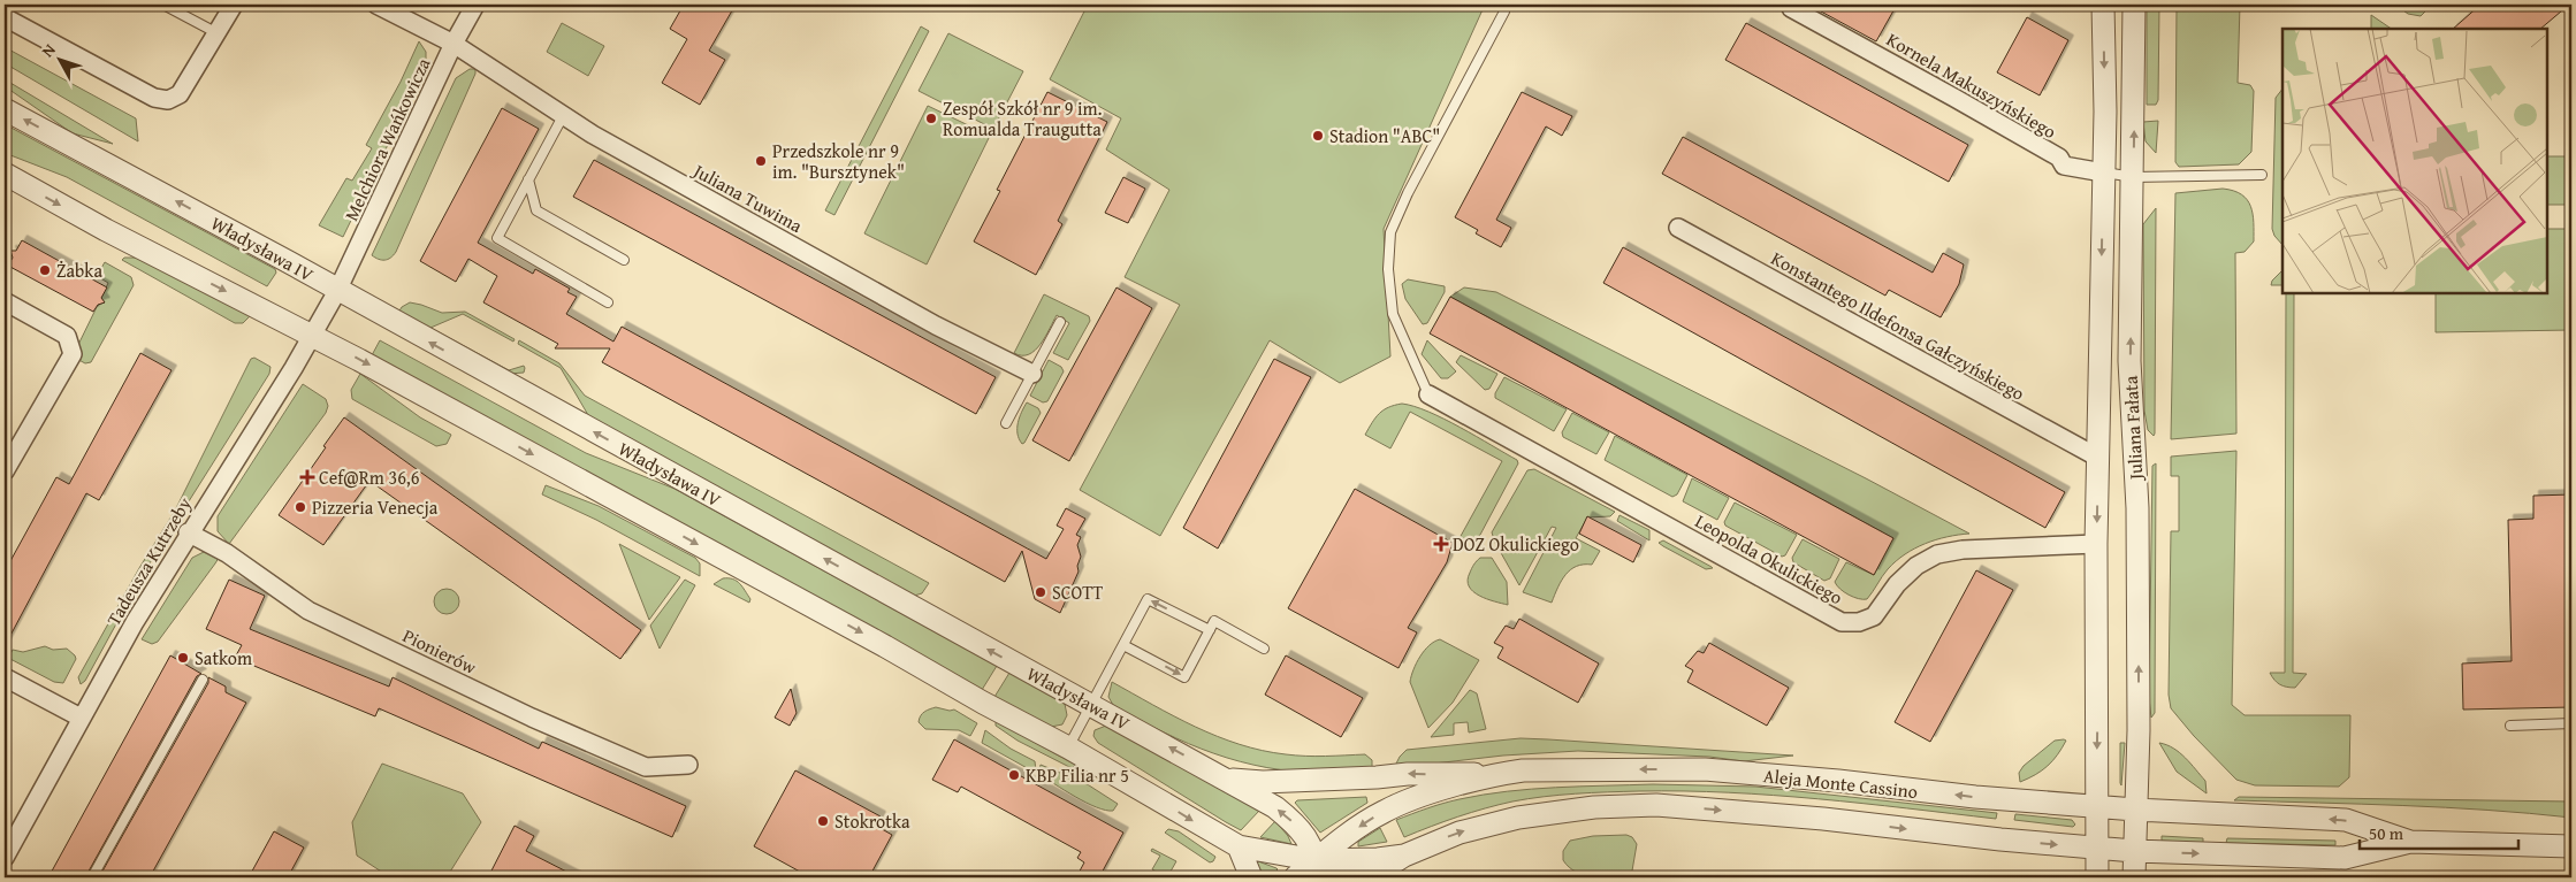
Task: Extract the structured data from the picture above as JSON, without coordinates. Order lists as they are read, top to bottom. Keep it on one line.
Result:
{"streets":{"street":["Kornela Makuszyńskiego","Melchiora Wańkowicza","Juliana Tuwima","Władysława IV","Konstantego Ildefonsa Gałczyńskiego","Juliana Fałata","Leopolda Okulickiego","Tadeusza Kutrzeby","Pionierów","Aleja Monte Cassino"]},"crossings":[["Kornela Makuszyńskiego","Juliana Fałata"],["Melchiora Wańkowicza","Juliana Tuwima"],["Melchiora Wańkowicza","Władysława IV"],["Melchiora Wańkowicza","Tadeusza Kutrzeby"],["Władysława IV","Tadeusza Kutrzeby"],["Władysława IV","Aleja Monte Cassino"],["Konstantego Ildefonsa Gałczyńskiego","Juliana Fałata"],["Juliana Fałata","Leopolda Okulickiego"],["Juliana Fałata","Aleja Monte Cassino"],["Tadeusza Kutrzeby","Pionierów"]],"places":{"other":["Zespół Szkół nr 9 im. Romualda Traugutta","Stadion \"ABC\"","Przedszkole nr 9 im. \"Bursztynek\"","Żabka","Pizzeria Venecja","SCOTT","Satkom","KBP Filia nr 5","Stokrotka"],"health":["Cef@Rm 36,6","DOZ Okulickiego"]},"scale_bar":"50 m","north":"top left"}
